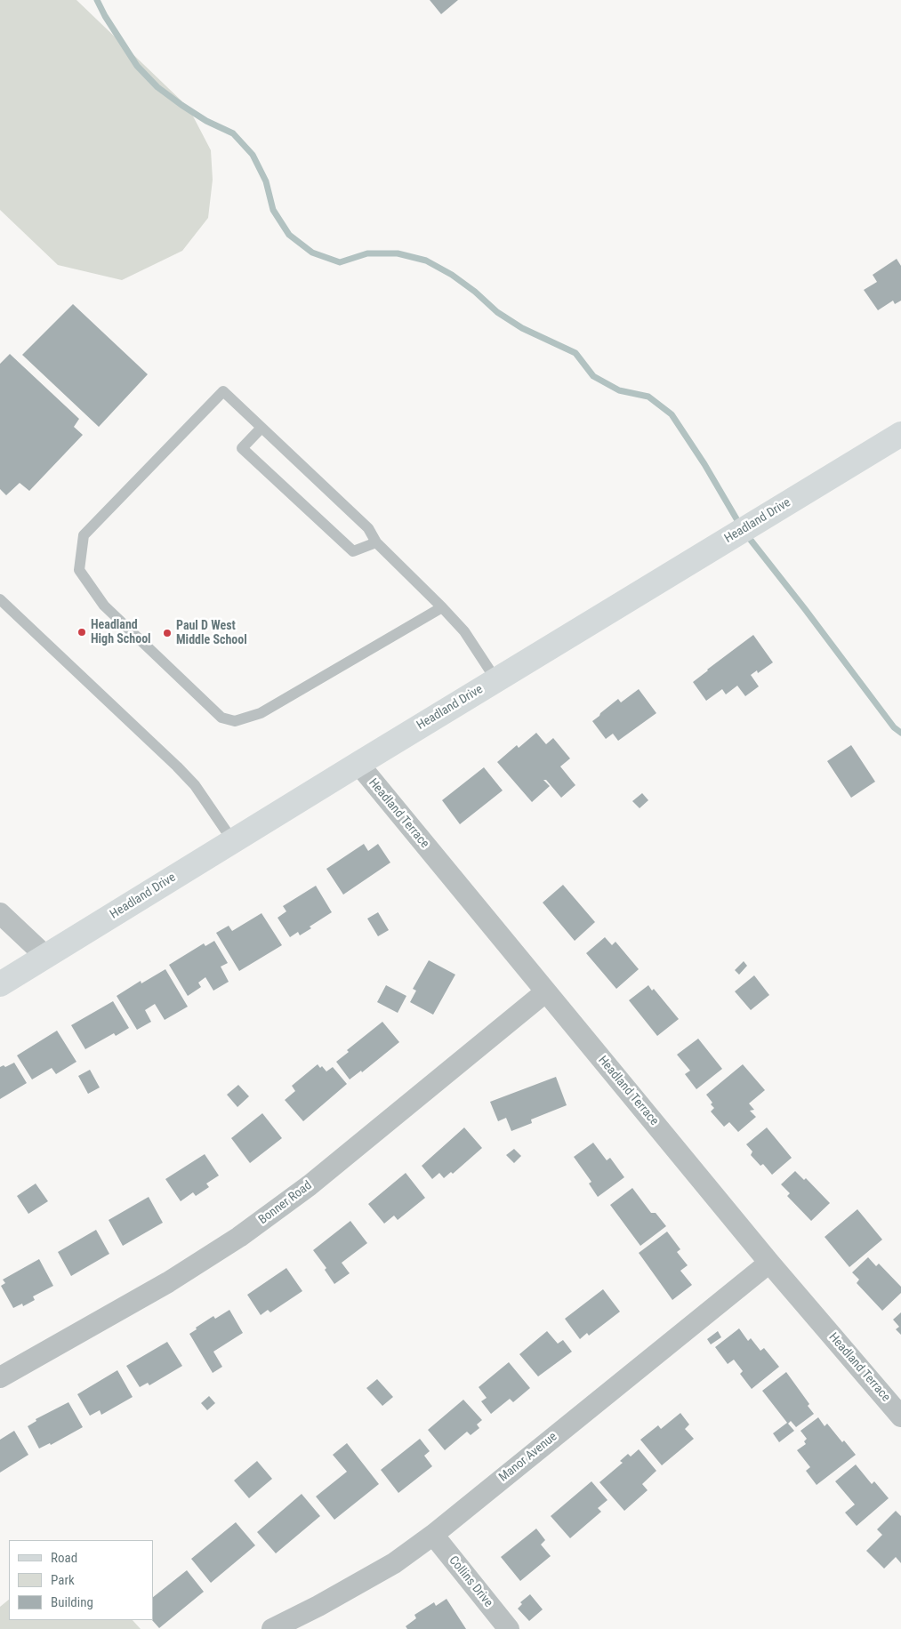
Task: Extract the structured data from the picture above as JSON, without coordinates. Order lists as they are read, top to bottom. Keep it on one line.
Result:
{"streets":{"main road":["Headland Drive"],"street":["Headland Terrace","Bonner Road","Manor Avenue","Collins Drive"]},"crossings":[["Headland Drive","Headland Terrace"],["Headland Terrace","Bonner Road"],["Headland Terrace","Manor Avenue"],["Manor Avenue","Collins Drive"]],"places":["Headland High School","Paul D West Middle School"],"legend":["Road","Park","Building"]}
